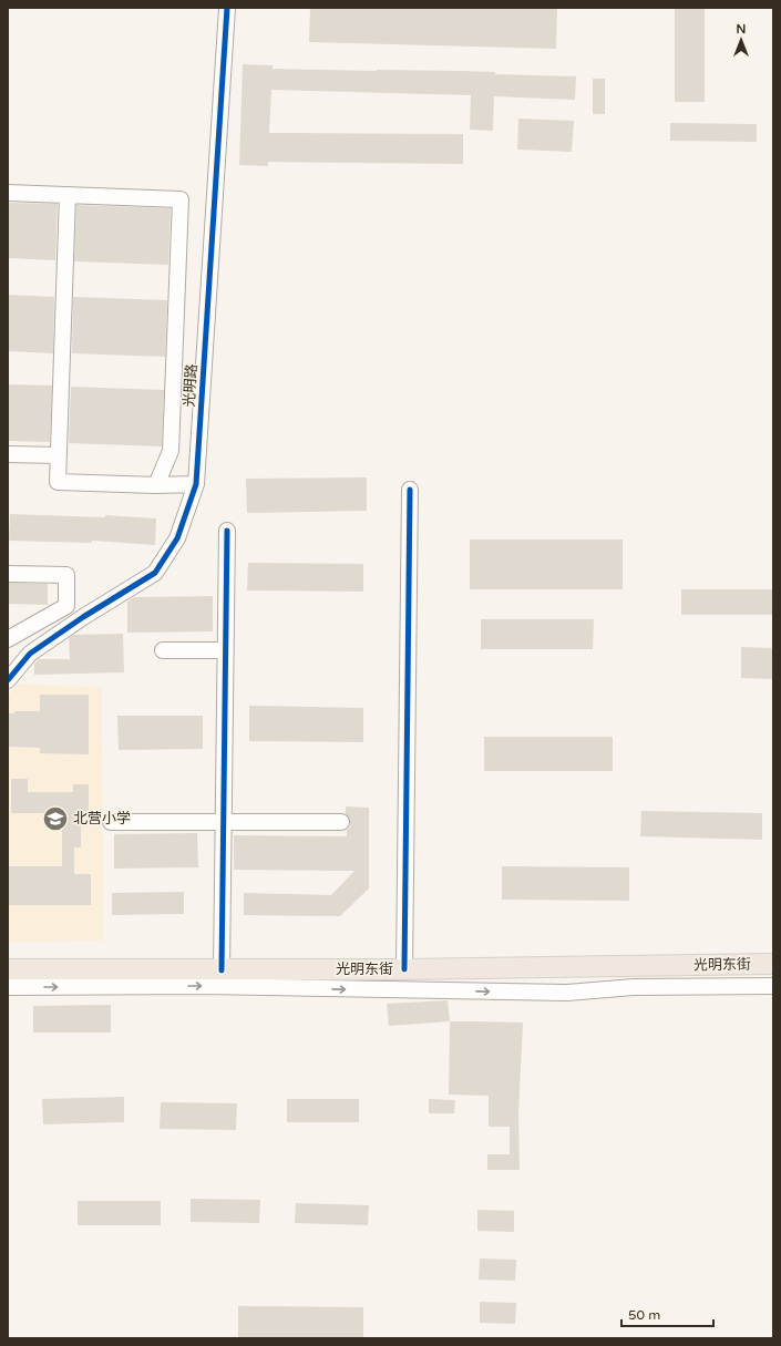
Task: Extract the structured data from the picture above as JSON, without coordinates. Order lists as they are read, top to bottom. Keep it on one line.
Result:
{"streets":{"main road":["光明东街"],"street":["光明路"]},"places":{"school or university":["北营小学"]},"scale_bar":"50 m","north":"top"}
